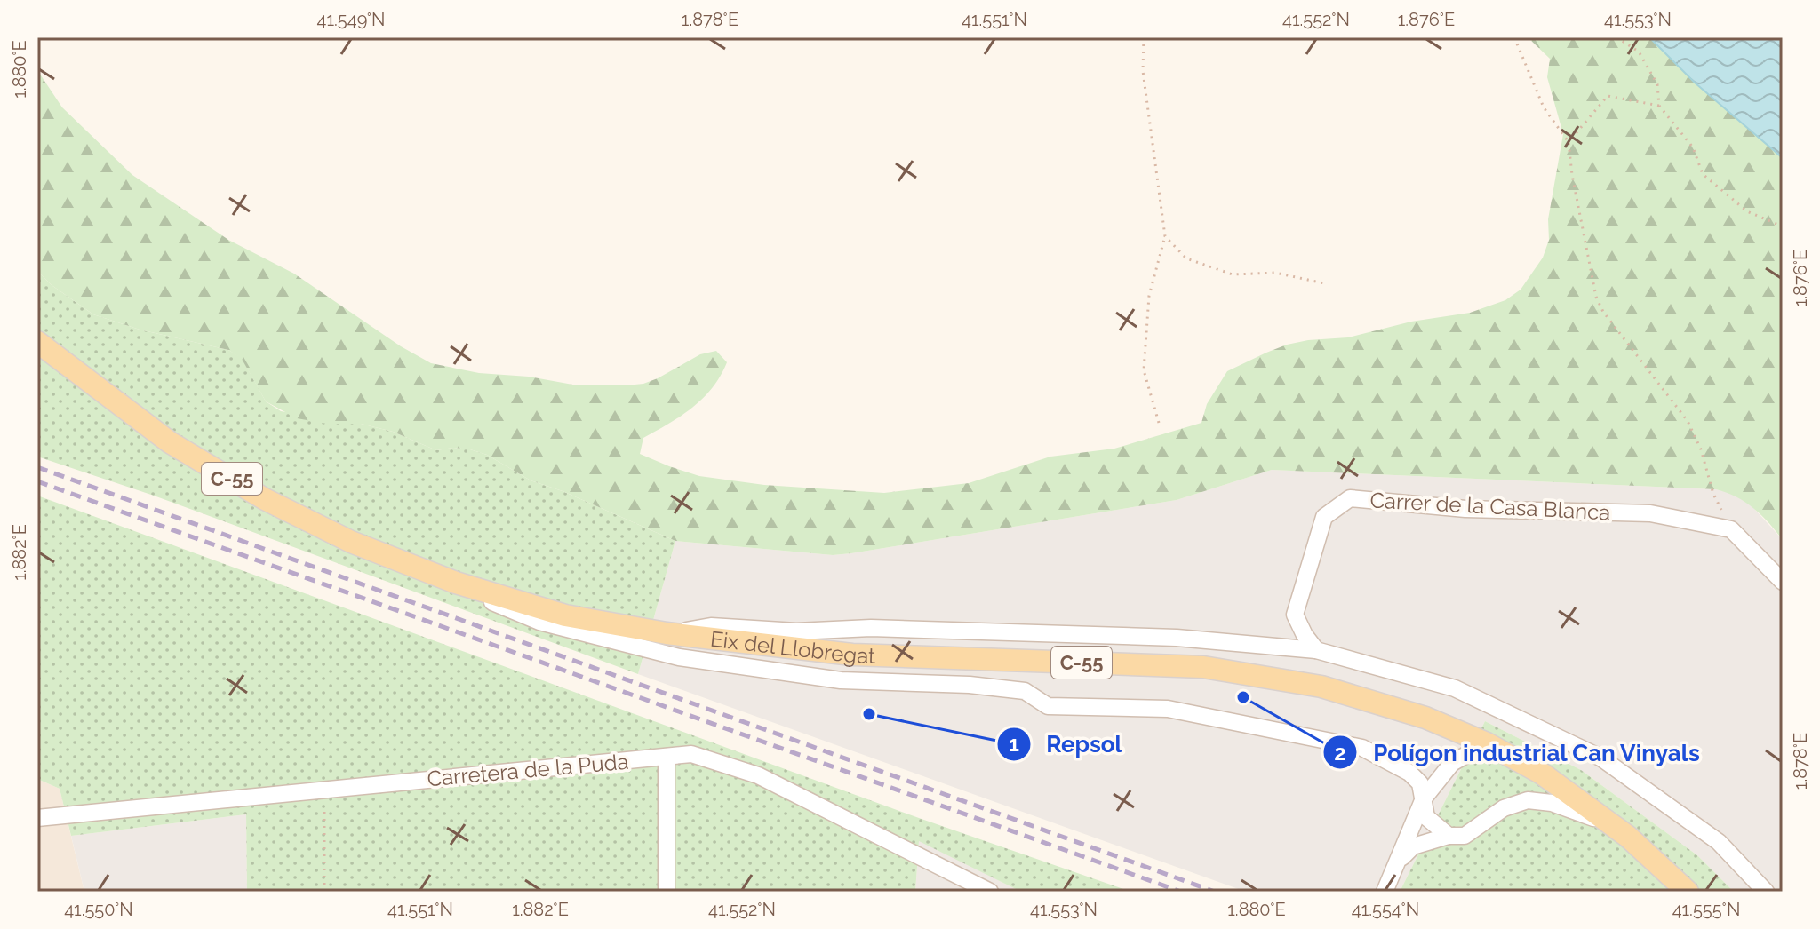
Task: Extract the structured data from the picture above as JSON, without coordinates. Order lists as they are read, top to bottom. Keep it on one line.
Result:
{"streets":{"main road":["C-55","Eix del Llobregat"],"street":["Carrer de la Casa Blanca","Carretera de la Puda"]},"places":["Polígon industrial Can Vinyals","Repsol"],"coordinates":["41.549°N","1.878°E","41.551°N","41.552°N","1.876°E","41.553°N","1.880°E","1.882°E","41.550°N","41.554°N","41.555°N"]}
